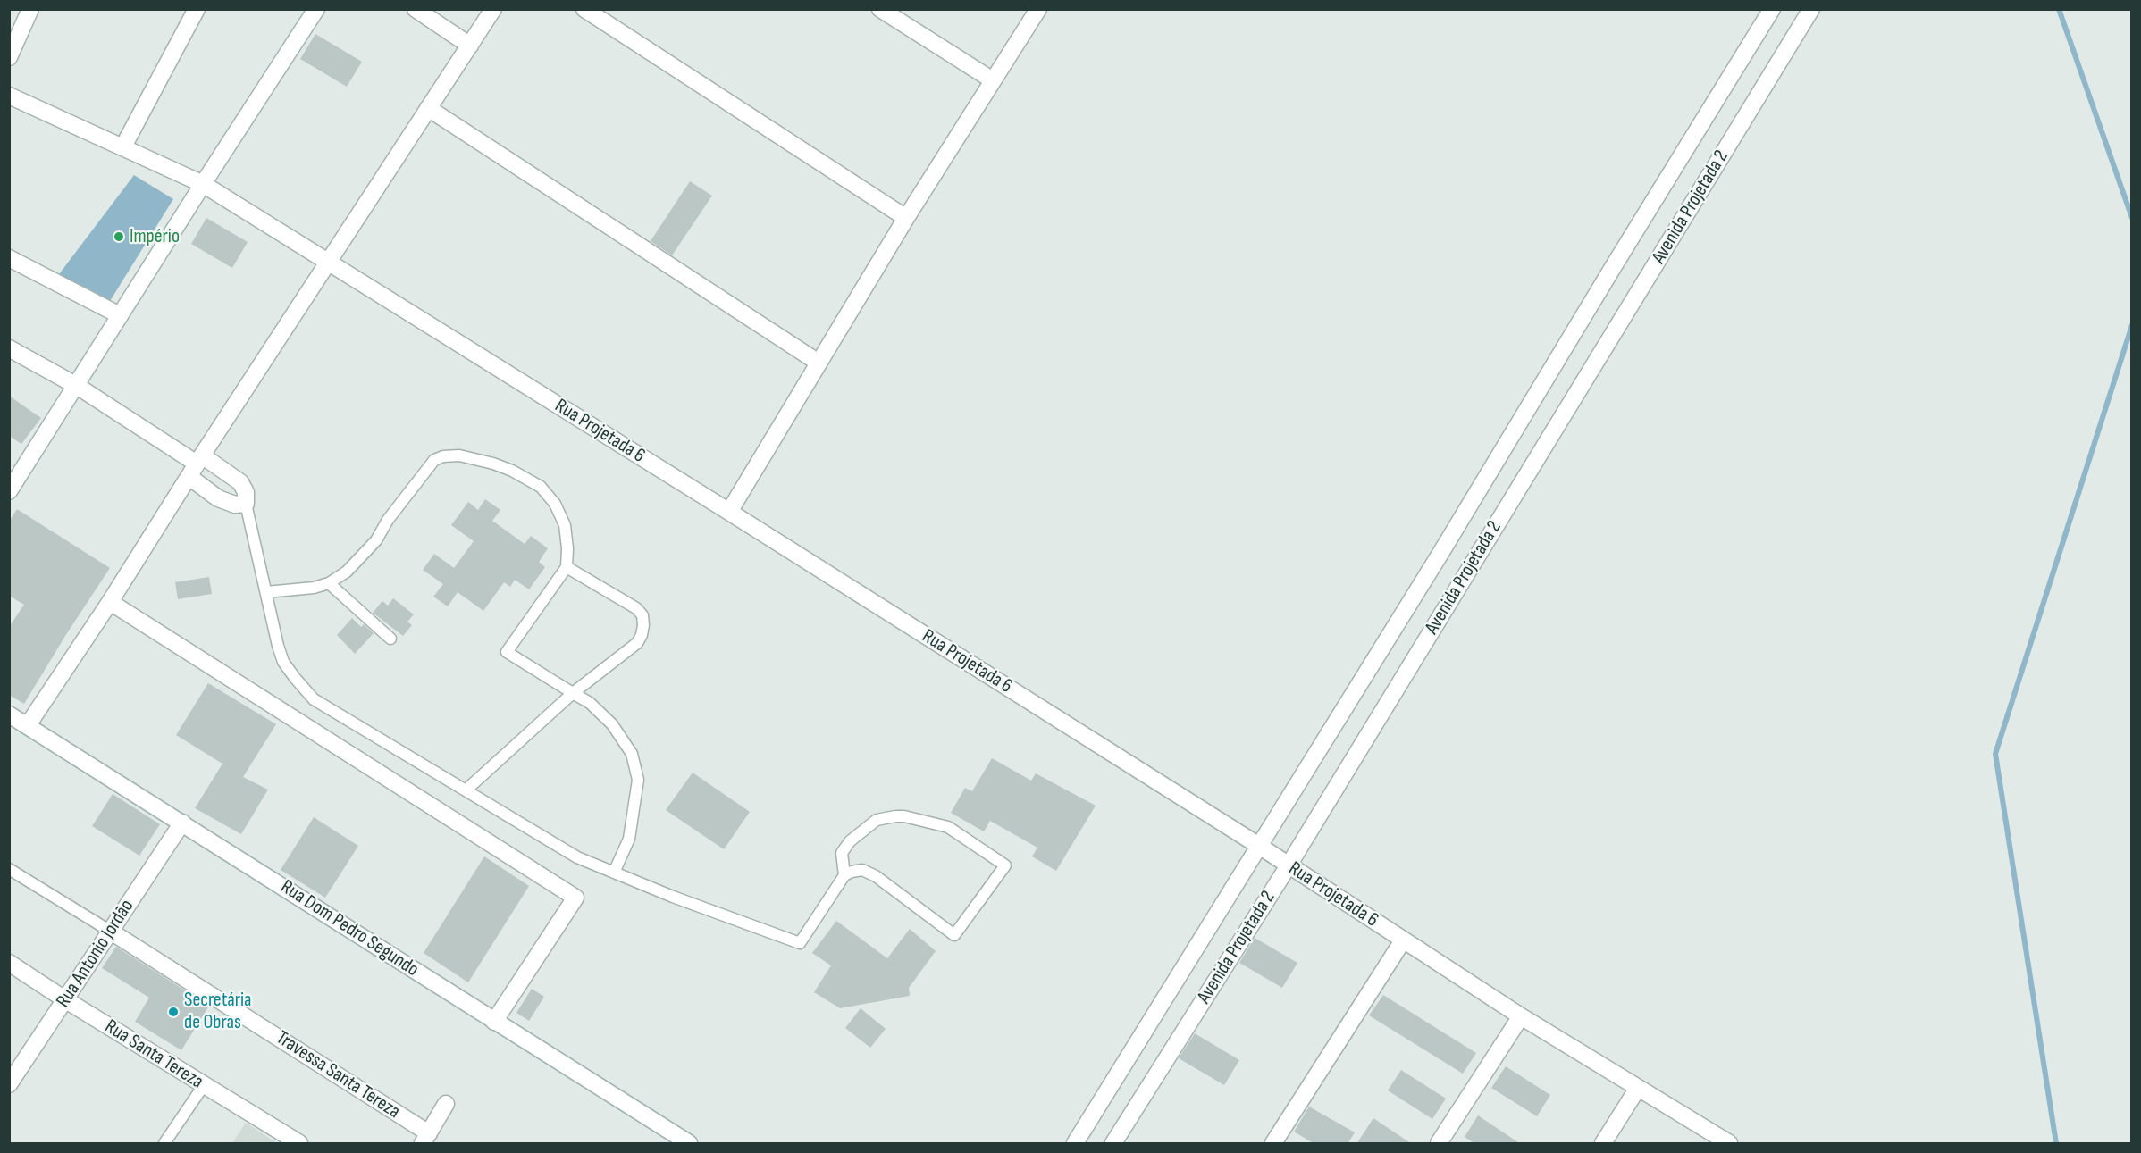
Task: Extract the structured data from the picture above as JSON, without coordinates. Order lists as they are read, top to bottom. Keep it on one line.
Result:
{"streets":{"street":["Avenida Projetada 2","Rua Projetada 6","Rua Dom Pedro Segundo","Rua Antonio Jordão","Rua Santa Tereza","Travessa Santa Tereza"]},"crossings":[["Avenida Projetada 2","Rua Projetada 6"],["Rua Dom Pedro Segundo","Rua Antonio Jordão"],["Rua Antonio Jordão","Rua Santa Tereza"],["Rua Antonio Jordão","Travessa Santa Tereza"]],"places":["Império","Secretária de Obras"]}
